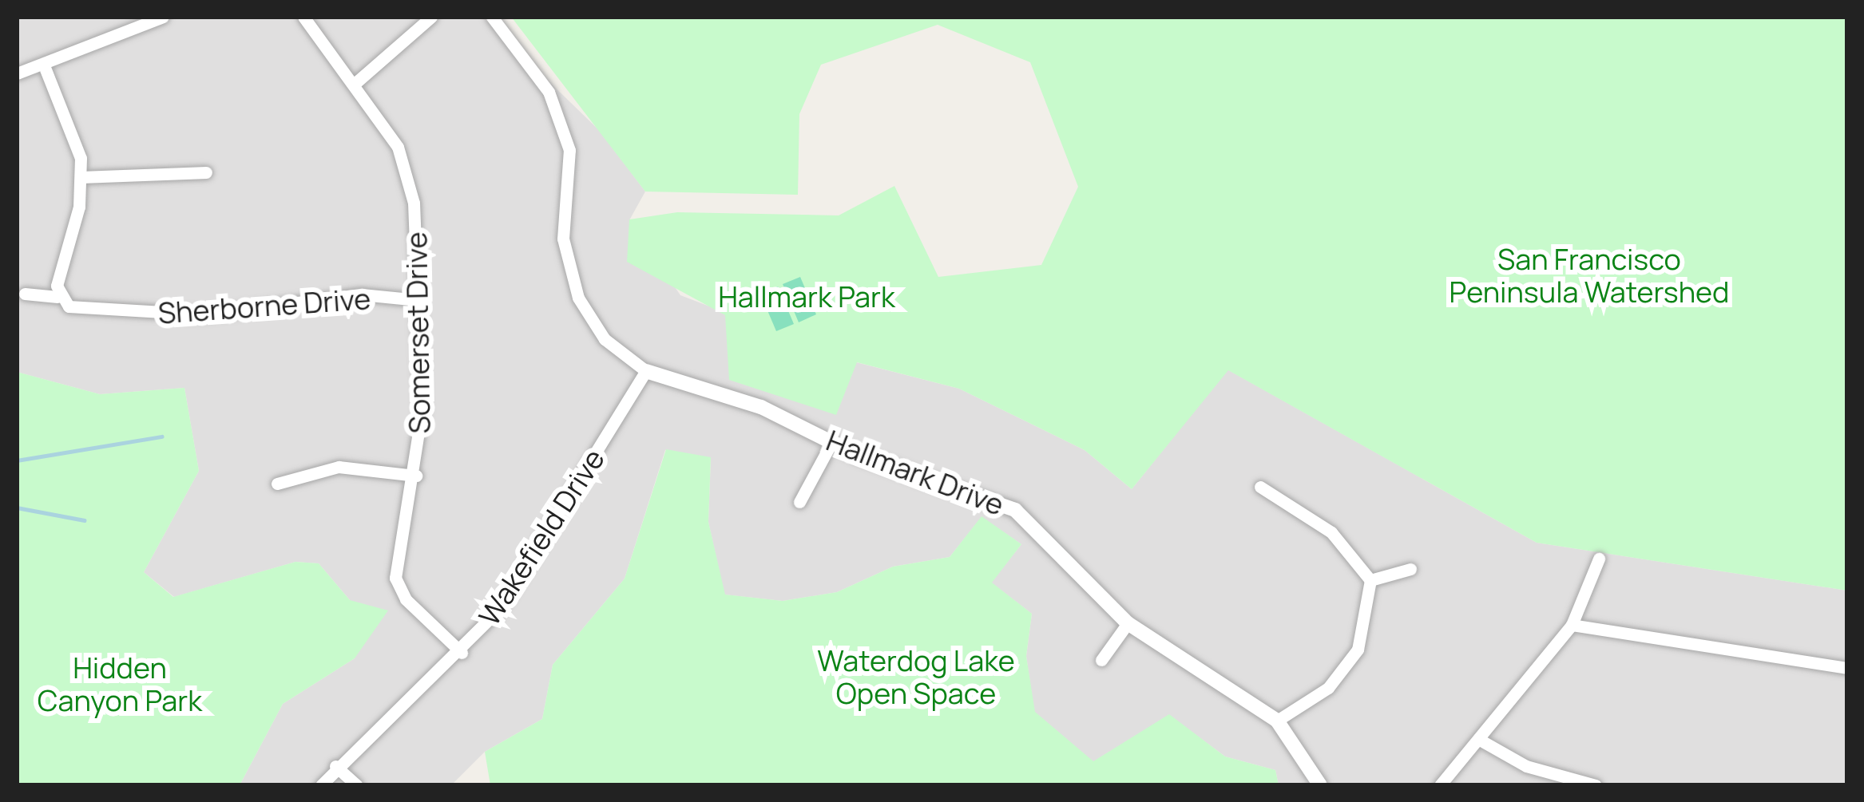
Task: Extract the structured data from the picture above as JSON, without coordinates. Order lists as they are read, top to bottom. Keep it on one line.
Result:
{"streets":{"street":["Sherborne Drive","Somerset Drive","Hallmark Drive","Wakefield Drive"]},"crossings":[["Sherborne Drive","Somerset Drive"],["Somerset Drive","Wakefield Drive"],["Hallmark Drive","Wakefield Drive"]],"parks":["San Francisco Peninsula Watershed","Hallmark Park","Waterdog Lake Open Space","Hidden Canyon Park"]}
